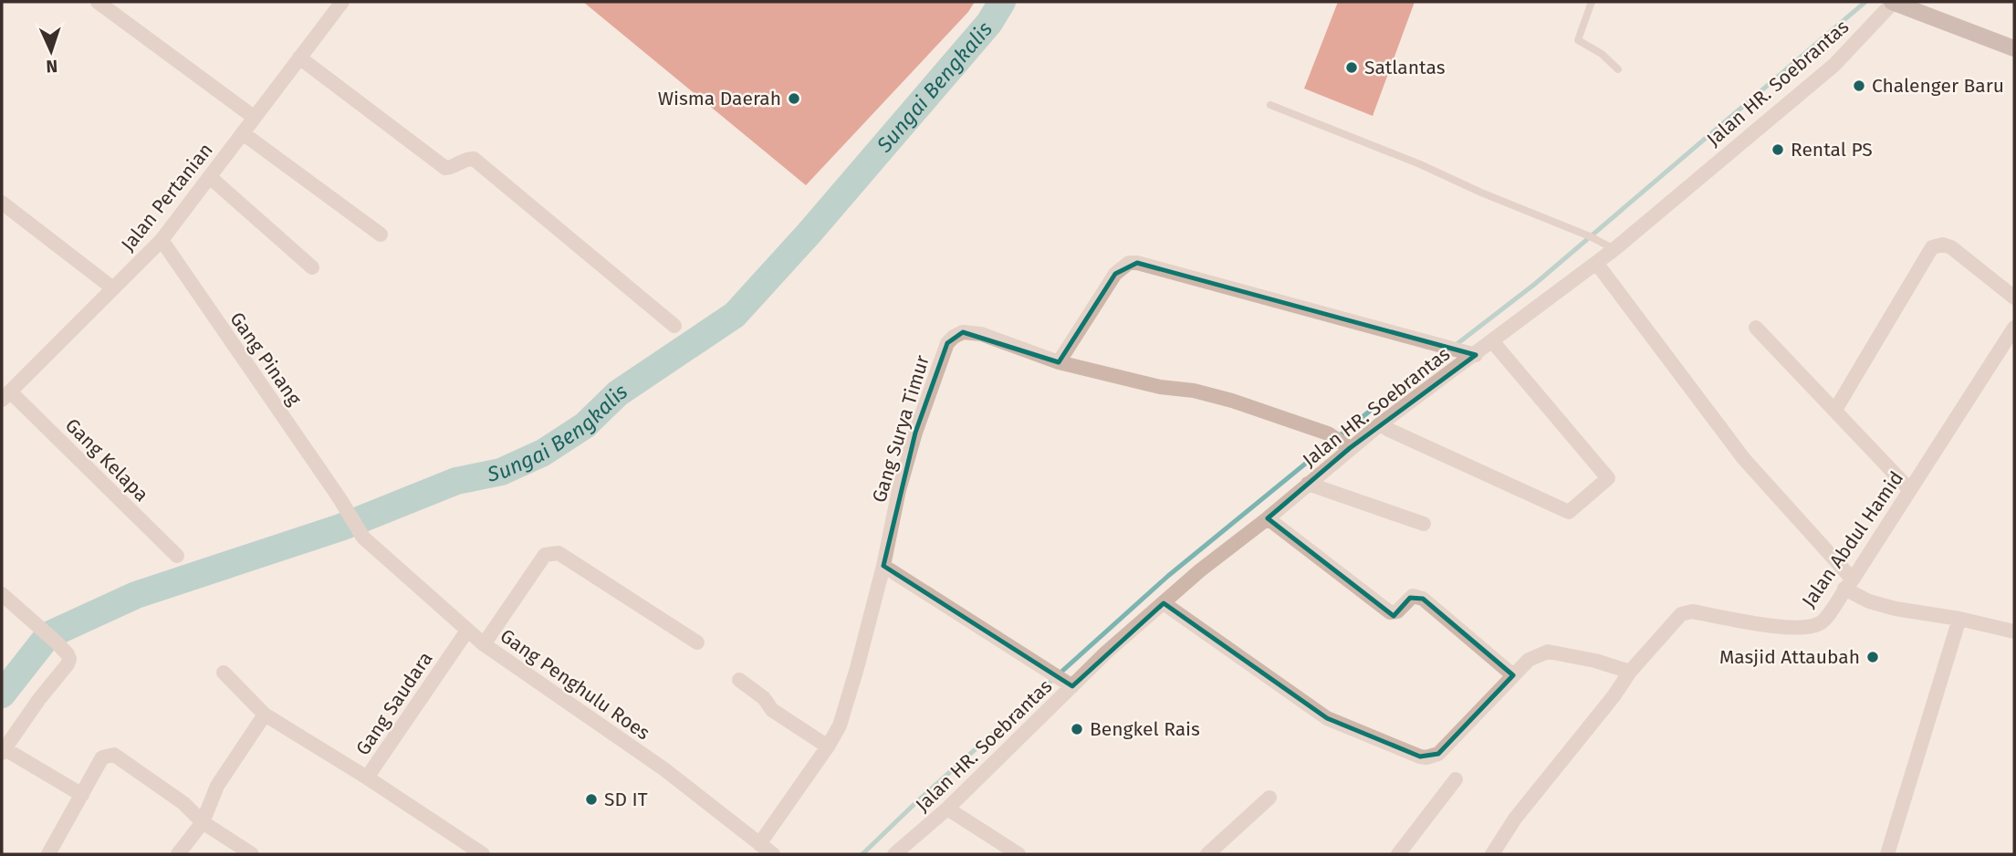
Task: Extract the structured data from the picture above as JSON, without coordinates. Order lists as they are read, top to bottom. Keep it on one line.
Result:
{"streets":{"street":["Jalan HR. Soebrantas","Jalan Pertanian","Gang Pinang","Gang Surya Timur","Gang Kelapa","Jalan Abdul Hamid","Gang Penghulu Roes","Gang Saudara"]},"crossings":[["Jalan HR. Soebrantas","Gang Surya Timur"],["Jalan Pertanian","Gang Pinang"],["Jalan Pertanian","Gang Kelapa"],["Gang Pinang","Gang Penghulu Roes"],["Gang Surya Timur","Gang Penghulu Roes"],["Gang Penghulu Roes","Gang Saudara"]],"water":["Sungai Bengkalis"],"places":["Satlantas","Chalenger Baru","Wisma Daerah","Rental PS","Masjid Attaubah","Bengkel Rais","SD IT"],"north":"bottom"}
